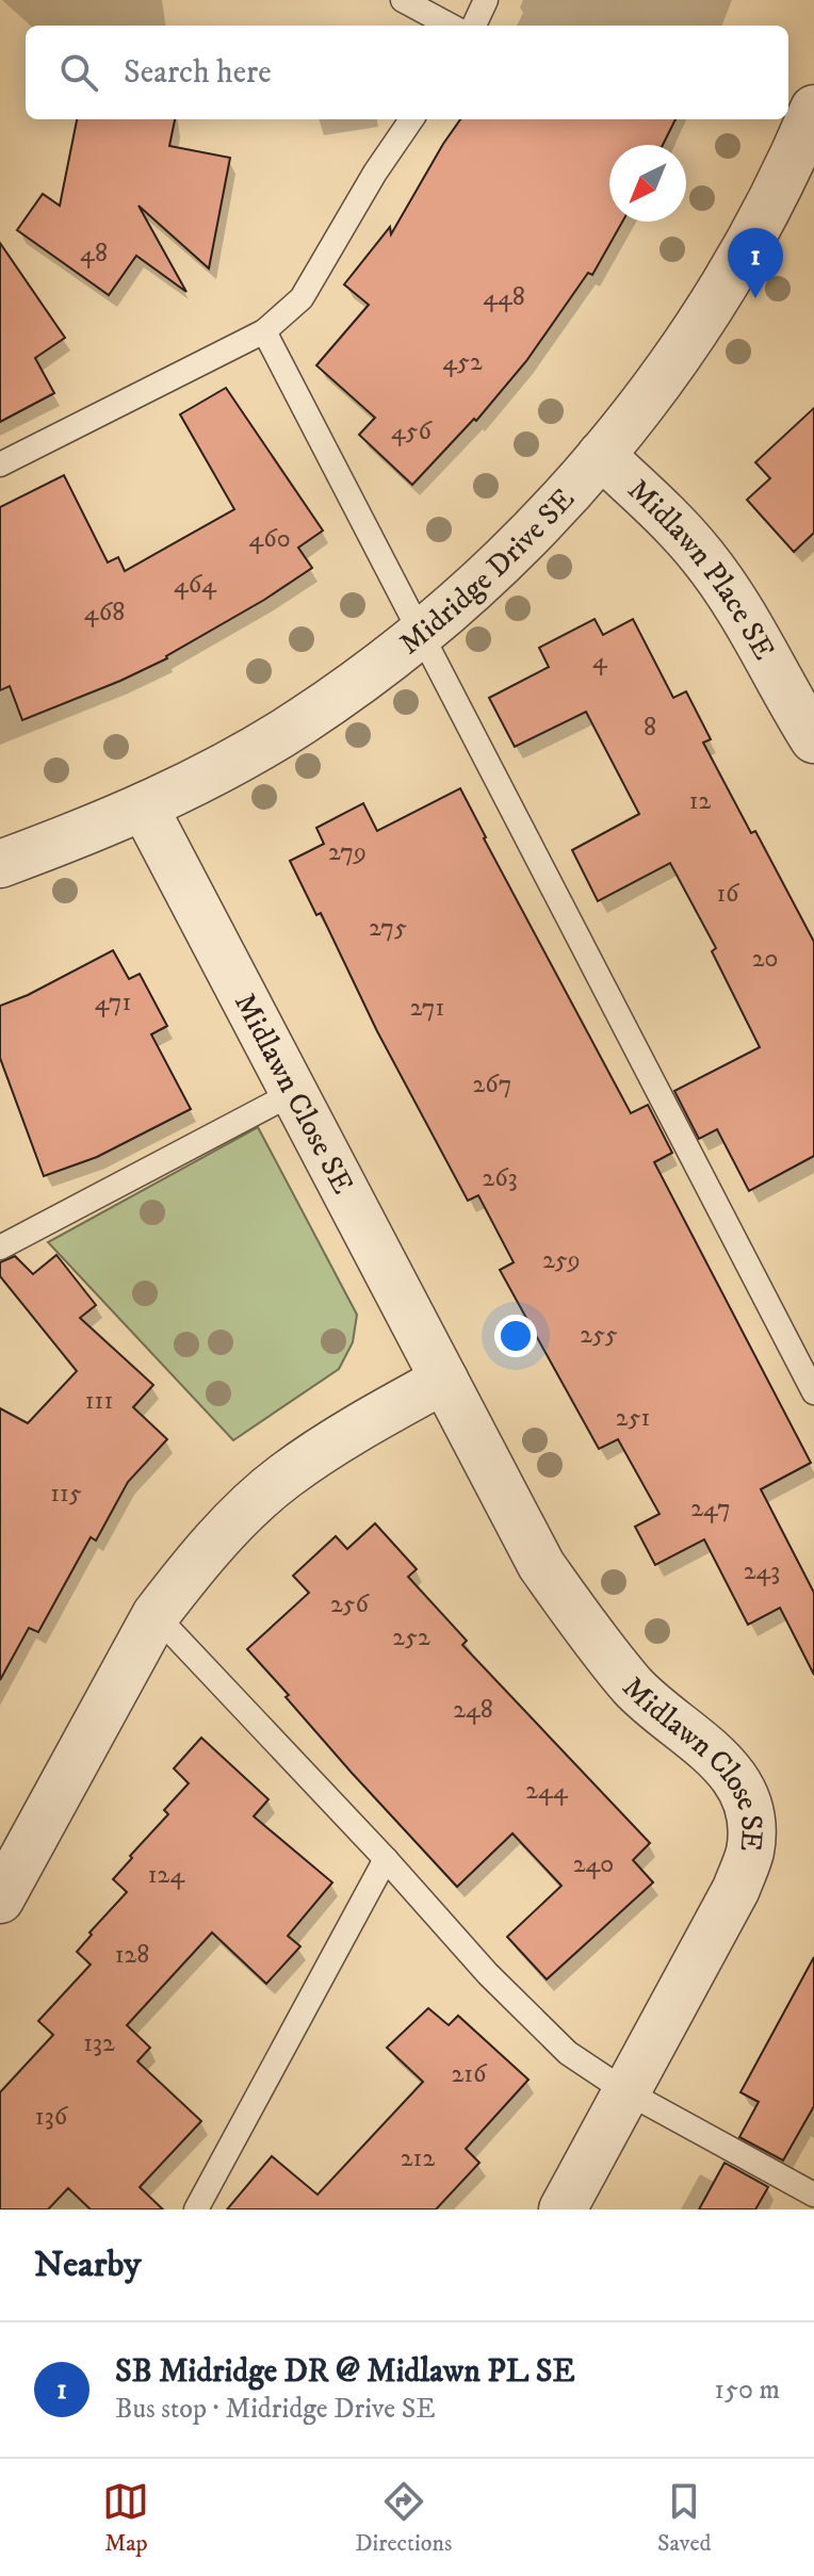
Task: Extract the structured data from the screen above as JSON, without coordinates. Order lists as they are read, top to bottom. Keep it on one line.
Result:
{"streets":{"street":["Midridge Drive SE","Midlawn Place SE","Midlawn Close SE"]},"crossings":[["Midridge Drive SE","Midlawn Place SE"],["Midridge Drive SE","Midlawn Close SE"]],"house_numbers":["48","448","452","456","460","464","468","4","8","12","279","16","275","20","471","271","267","263","259","255","111","251","115","247","243","256","252","248","244","240","124","128","132","216","136","212"],"north":"bottom left","page":{"search":"Search here","pins":"1","heading":"Nearby","list":[{"mark":"1","name":"SB Midridge DR @ Midlawn PL SE","note":"Bus stop · Midridge Drive SE","value":"150 m"}],"nav":["Map","Directions","Saved"]}}
